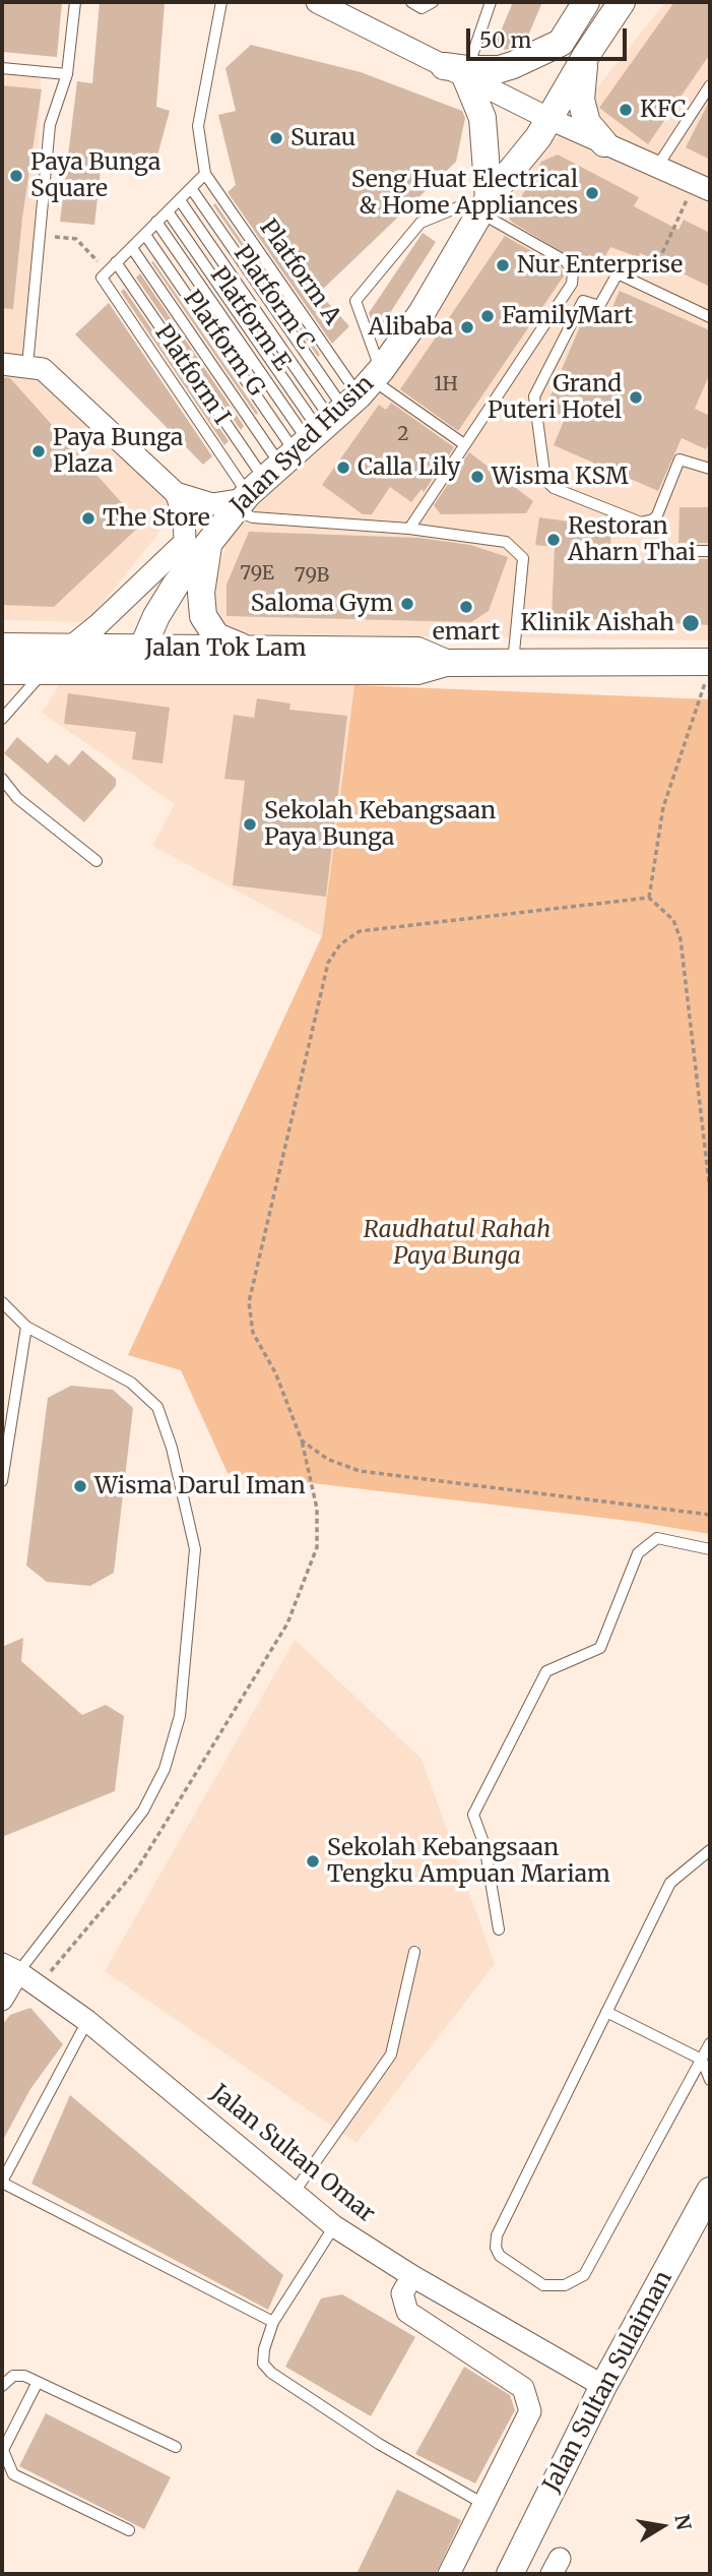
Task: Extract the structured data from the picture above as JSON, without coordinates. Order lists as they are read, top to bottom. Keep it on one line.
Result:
{"streets":{"street":["Jalan Syed Husin","Jalan Tok Lam","Jalan Sultan Omar","Jalan Sultan Sulaiman"],"lane":["Platform A","Platform C","Platform E","Platform G","Platform I"]},"crossings":[["Platform A","Platform C"],["Platform A","Platform E"],["Platform A","Platform G"],["Platform A","Platform I"],["Platform A","Jalan Syed Husin"],["Platform C","Platform E"],["Platform C","Platform G"],["Platform C","Platform I"],["Platform C","Jalan Syed Husin"],["Platform E","Platform G"],["Platform E","Platform I"],["Platform E","Jalan Syed Husin"],["Platform G","Platform I"],["Platform G","Jalan Syed Husin"],["Platform I","Jalan Syed Husin"],["Jalan Syed Husin","Jalan Tok Lam"],["Jalan Sultan Omar","Jalan Sultan Sulaiman"]],"parks":["Raudhatul Rahah Paya Bunga"],"places":["KFC","Surau","Paya Bunga Square","Seng Huat Electrical & Home Appliances","Nur Enterprise","FamilyMart","Alibaba","Grand Puteri Hotel","Paya Bunga Plaza","Calla Lily","Wisma KSM","The Store","Restoran Aharn Thai","Saloma Gym","emart","Klinik Aishah","Sekolah Kebangsaan Paya Bunga","Wisma Darul Iman","Sekolah Kebangsaan Tengku Ampuan Mariam"],"house_numbers":["1H","2","79E","79B"],"scale_bar":"50 m","north":"right"}
